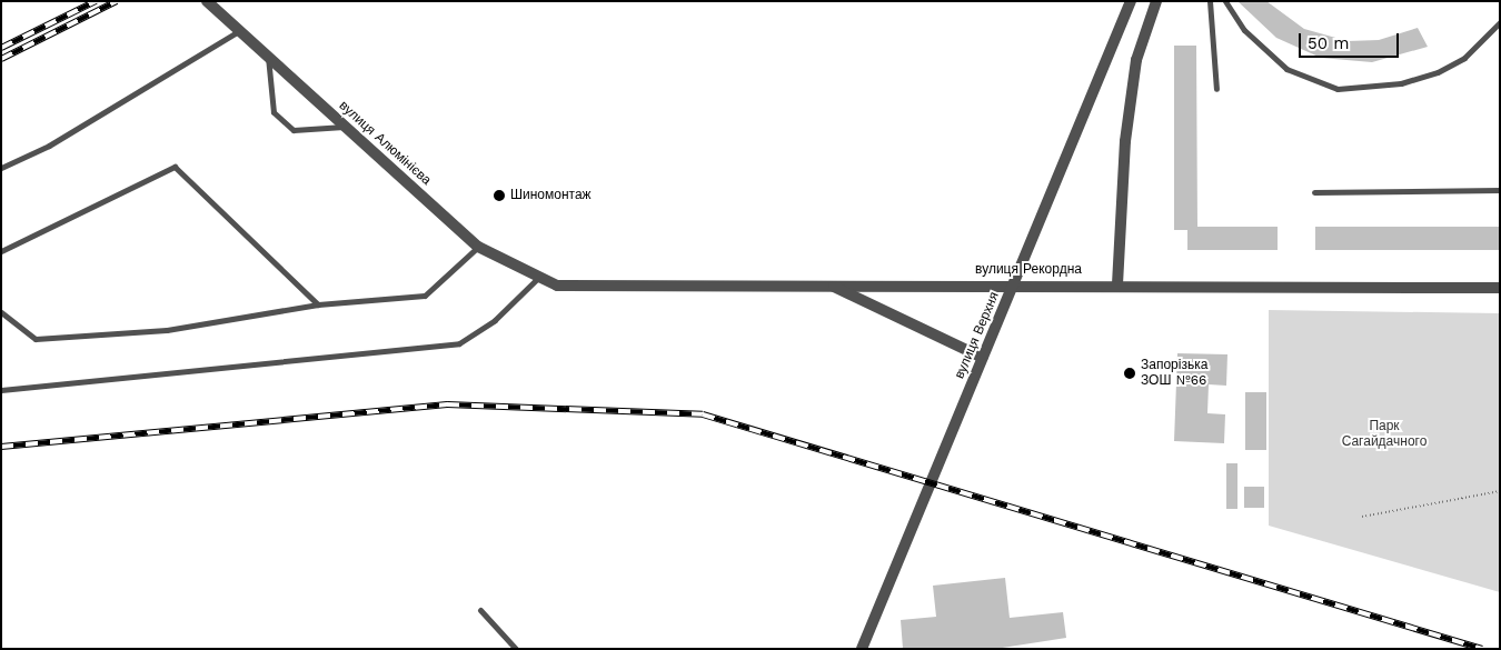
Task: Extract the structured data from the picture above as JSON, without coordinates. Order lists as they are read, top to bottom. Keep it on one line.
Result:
{"streets":{"street":["вулиця Алюмінієва","вулиця Рекордна","вулиця Верхня"]},"crossings":[["вулиця Алюмінієва","вулиця Рекордна"],["вулиця Рекордна","вулиця Верхня"]],"parks":["Парк Сагайдачного"],"places":["Шиномонтаж","Запорізька ЗОШ №66"],"scale_bar":"50 m"}
